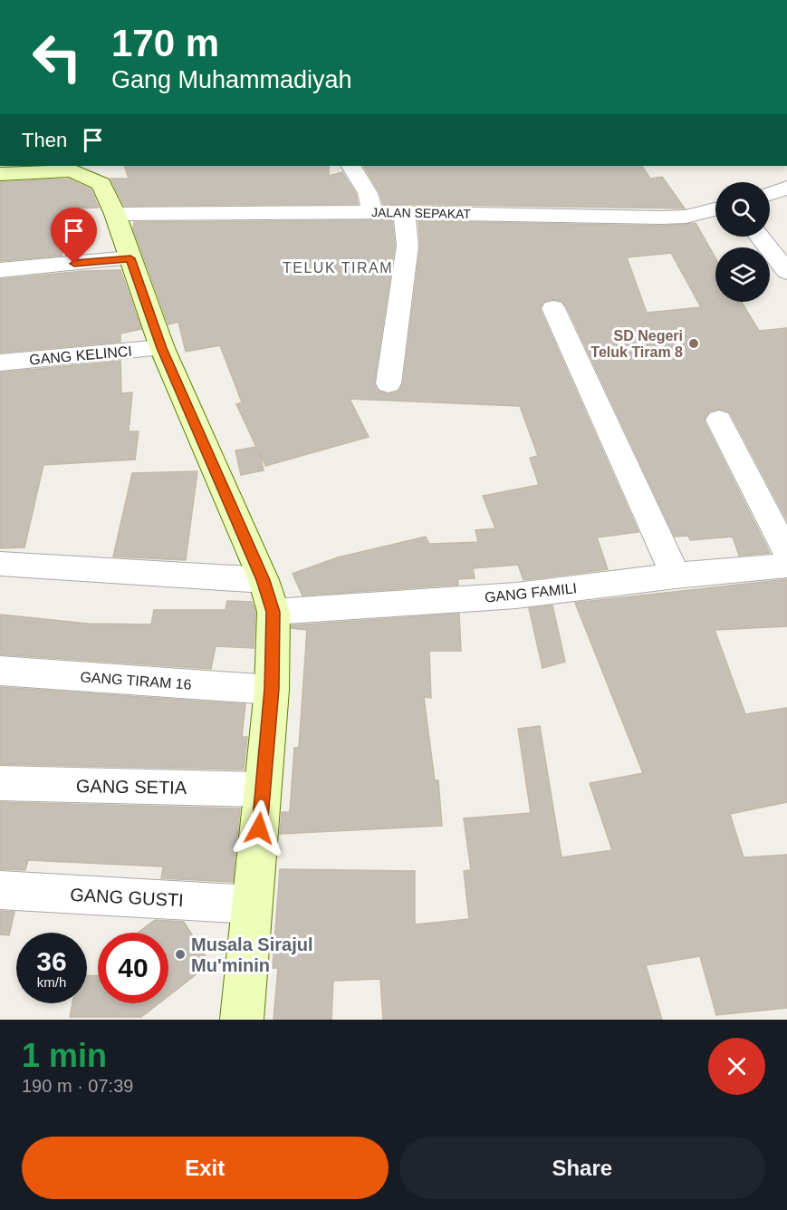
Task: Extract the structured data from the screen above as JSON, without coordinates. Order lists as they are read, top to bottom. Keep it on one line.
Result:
{"streets":{"street":["JALAN SEPAKAT","GANG KELINCI","GANG FAMILI","GANG TIRAM 16","GANG SETIA","GANG GUSTI"]},"districts":["TELUK TIRAM"],"places":["SD Negeri Teluk Tiram 8","Musala Sirajul Mu'minin"],"page":{"turn":["170 m","Gang Muhammadiyah"],"then":"Then","speed":"36 km/h","limit":"40","heading":["1 min","190 m · 07:39"],"buttons":["Exit","Share"]}}
